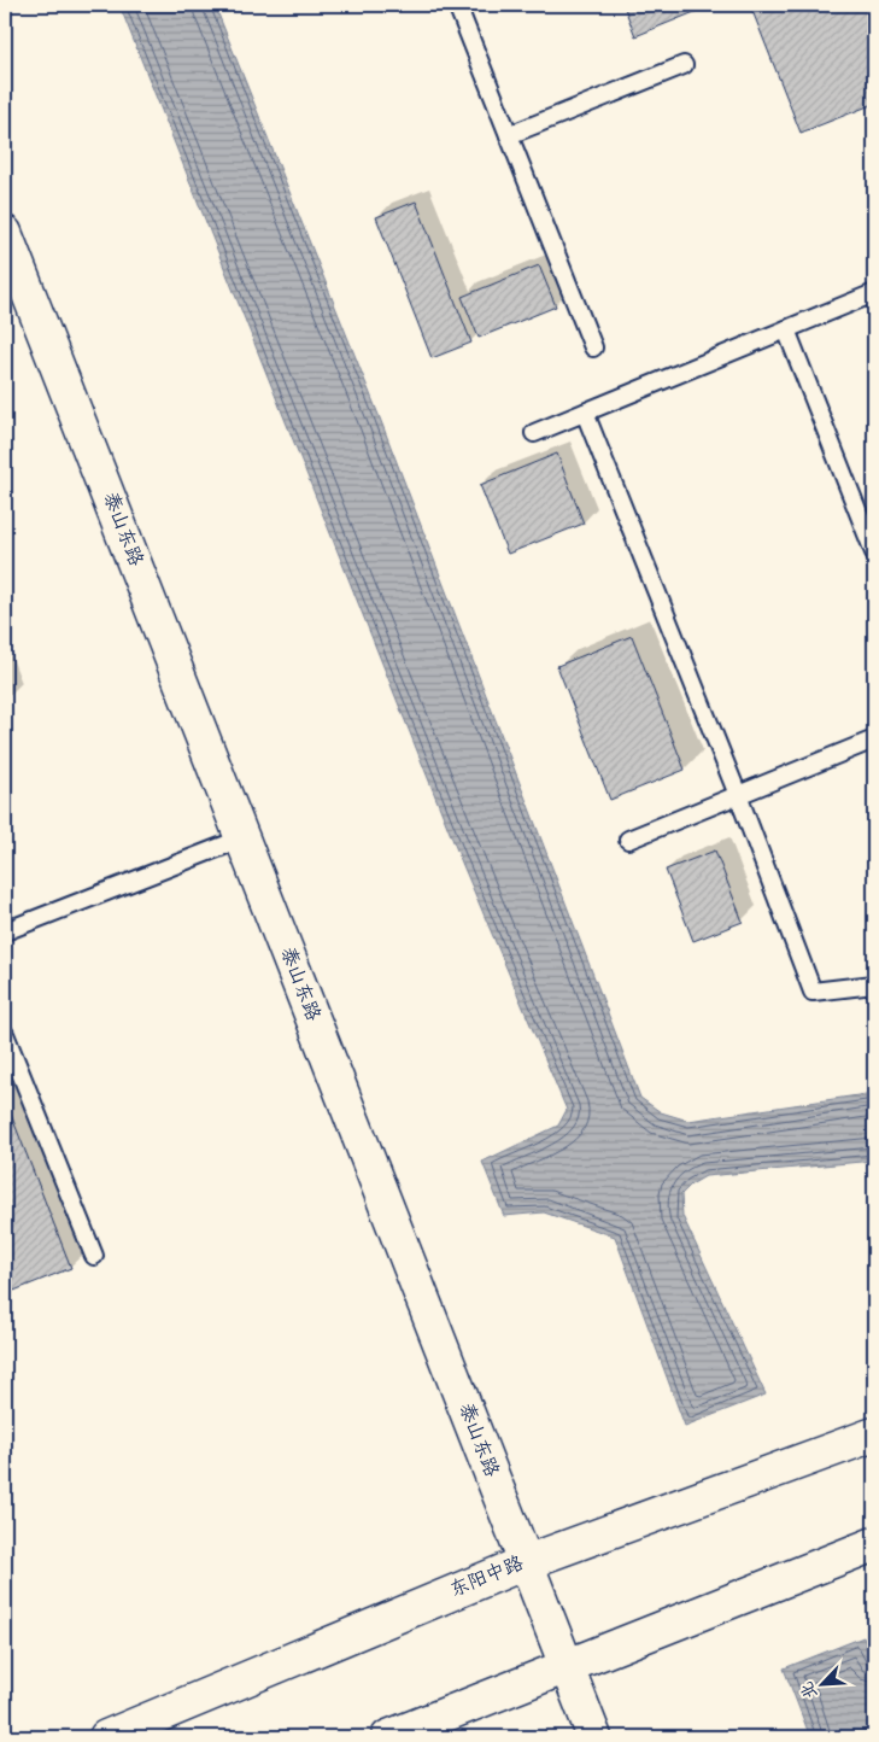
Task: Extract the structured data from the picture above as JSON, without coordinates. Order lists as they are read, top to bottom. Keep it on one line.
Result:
{"streets":{"street":["泰山东路","东阳中路"]},"crossings":[["泰山东路","东阳中路"]],"north":"bottom left"}
